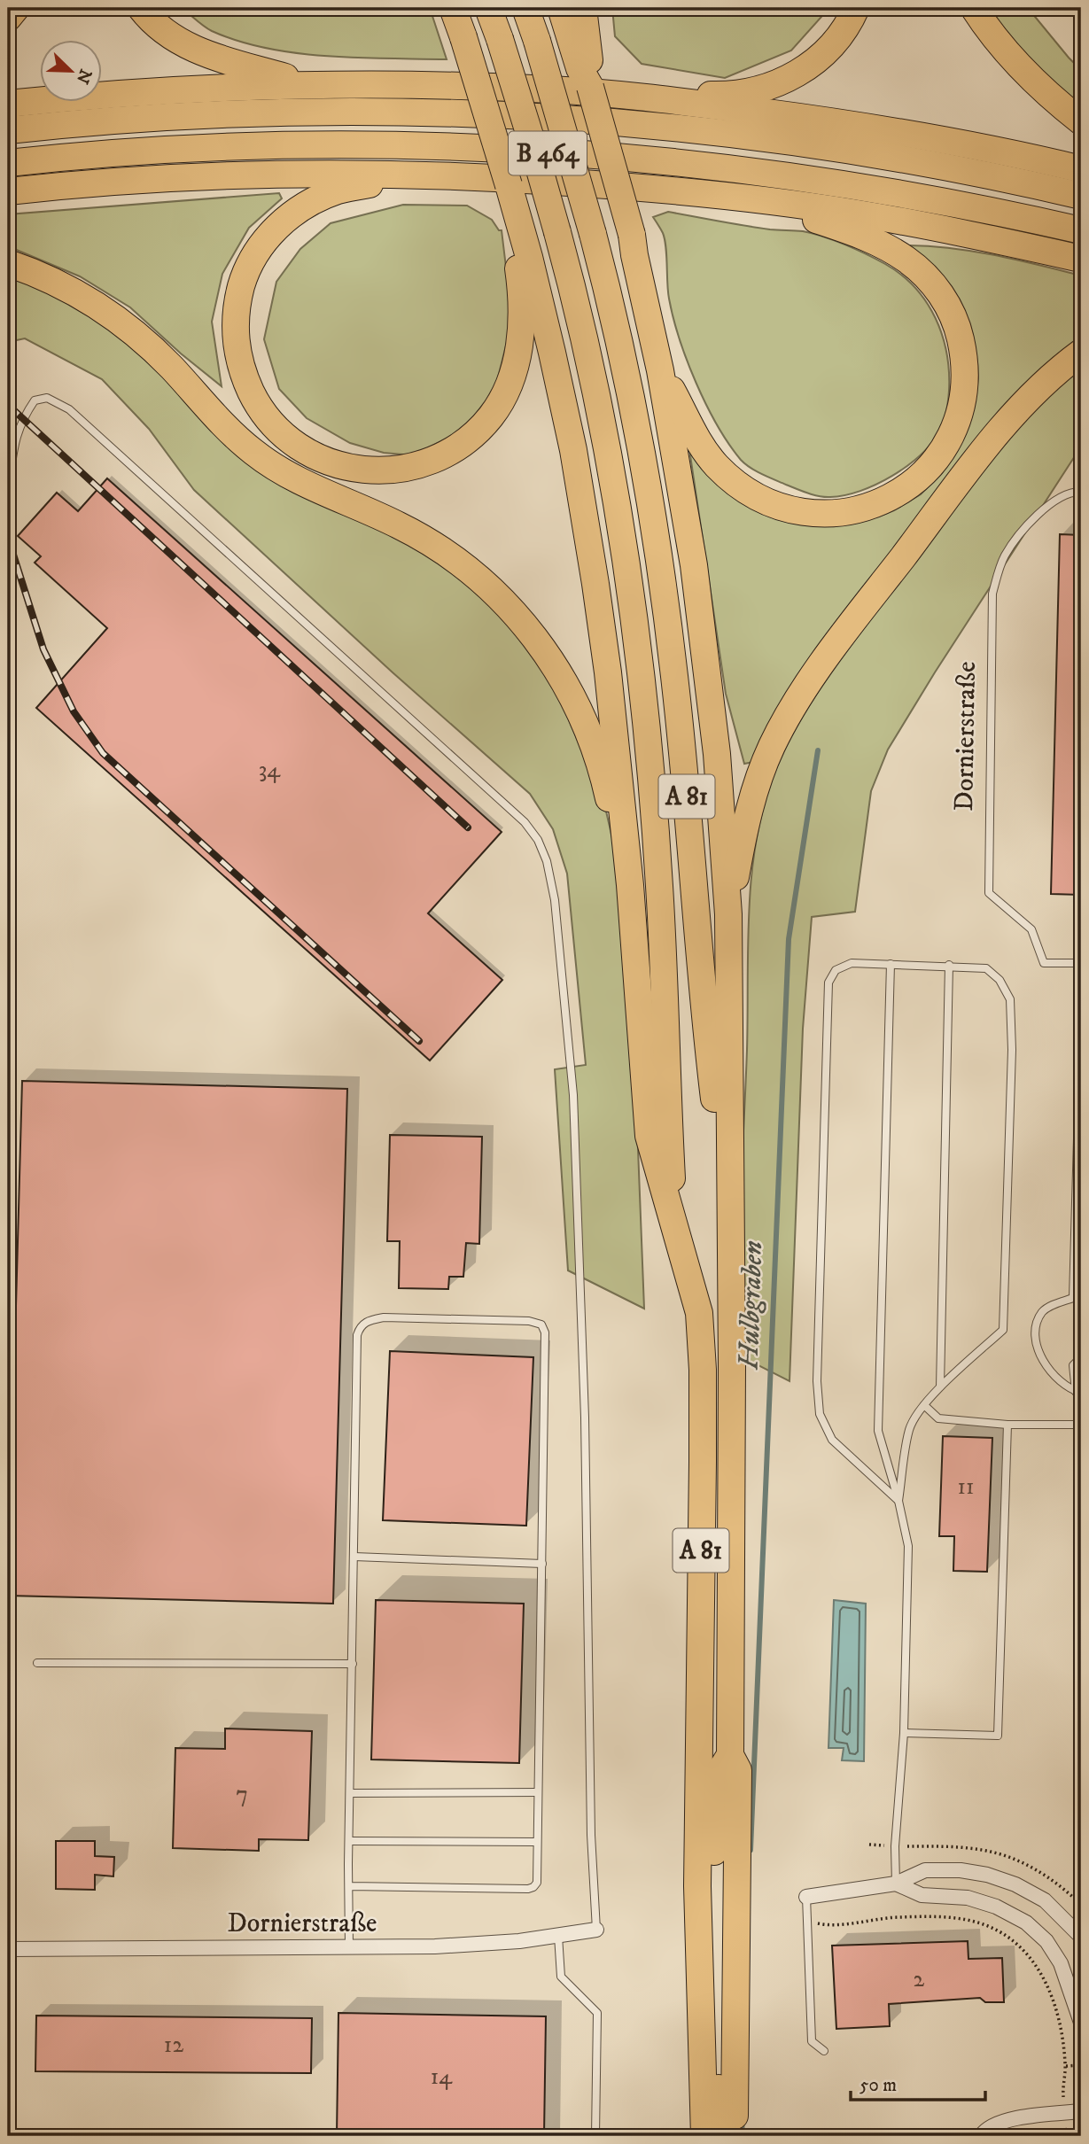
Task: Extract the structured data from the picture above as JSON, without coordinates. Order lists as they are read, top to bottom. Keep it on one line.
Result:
{"streets":{"highway":["B 464","A 81"],"street":["Dornierstraße"]},"water":["Hulbgraben"],"house_numbers":["34","11","7","2","12","14"],"scale_bar":"50 m","north":"bottom right"}
